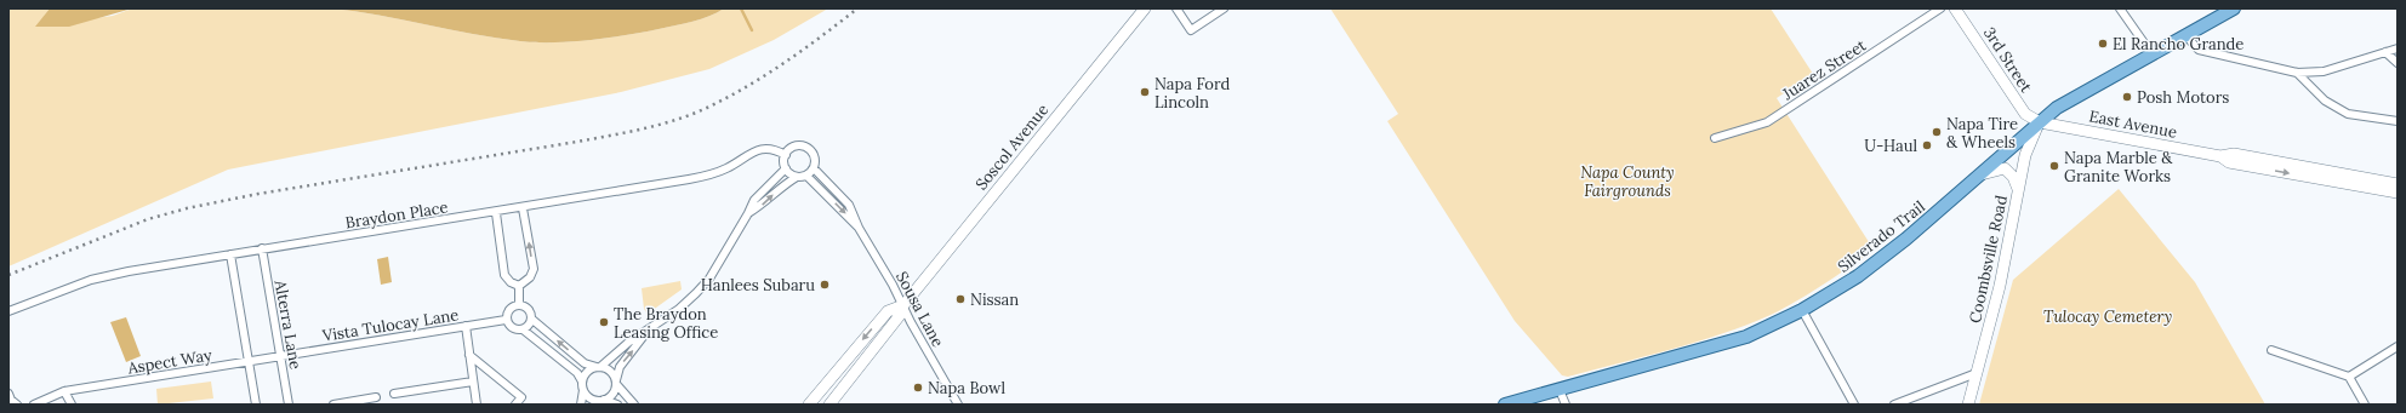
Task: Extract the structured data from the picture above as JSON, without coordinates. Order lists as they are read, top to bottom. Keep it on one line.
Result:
{"streets":{"main road":["Silverado Trail"],"street":["3rd Street","Juarez Street","East Avenue","Soscol Avenue","Braydon Place","Coombsville Road","Sousa Lane","Alterra Lane","Vista Tulocay Lane","Aspect Way"]},"crossings":[["3rd Street","East Avenue"],["3rd Street","Silverado Trail"],["3rd Street","Coombsville Road"],["East Avenue","Silverado Trail"],["East Avenue","Coombsville Road"],["Soscol Avenue","Sousa Lane"],["Braydon Place","Sousa Lane"],["Braydon Place","Alterra Lane"],["Silverado Trail","Coombsville Road"],["Alterra Lane","Vista Tulocay Lane"],["Alterra Lane","Aspect Way"],["Vista Tulocay Lane","Aspect Way"]],"parks":["Napa County Fairgrounds","Tulocay Cemetery"],"places":["El Rancho Grande","Napa Ford Lincoln","Posh Motors","Napa Tire & Wheels","U-Haul","Napa Marble & Granite Works","Hanlees Subaru","Nissan","The Braydon Leasing Office","Napa Bowl"]}
